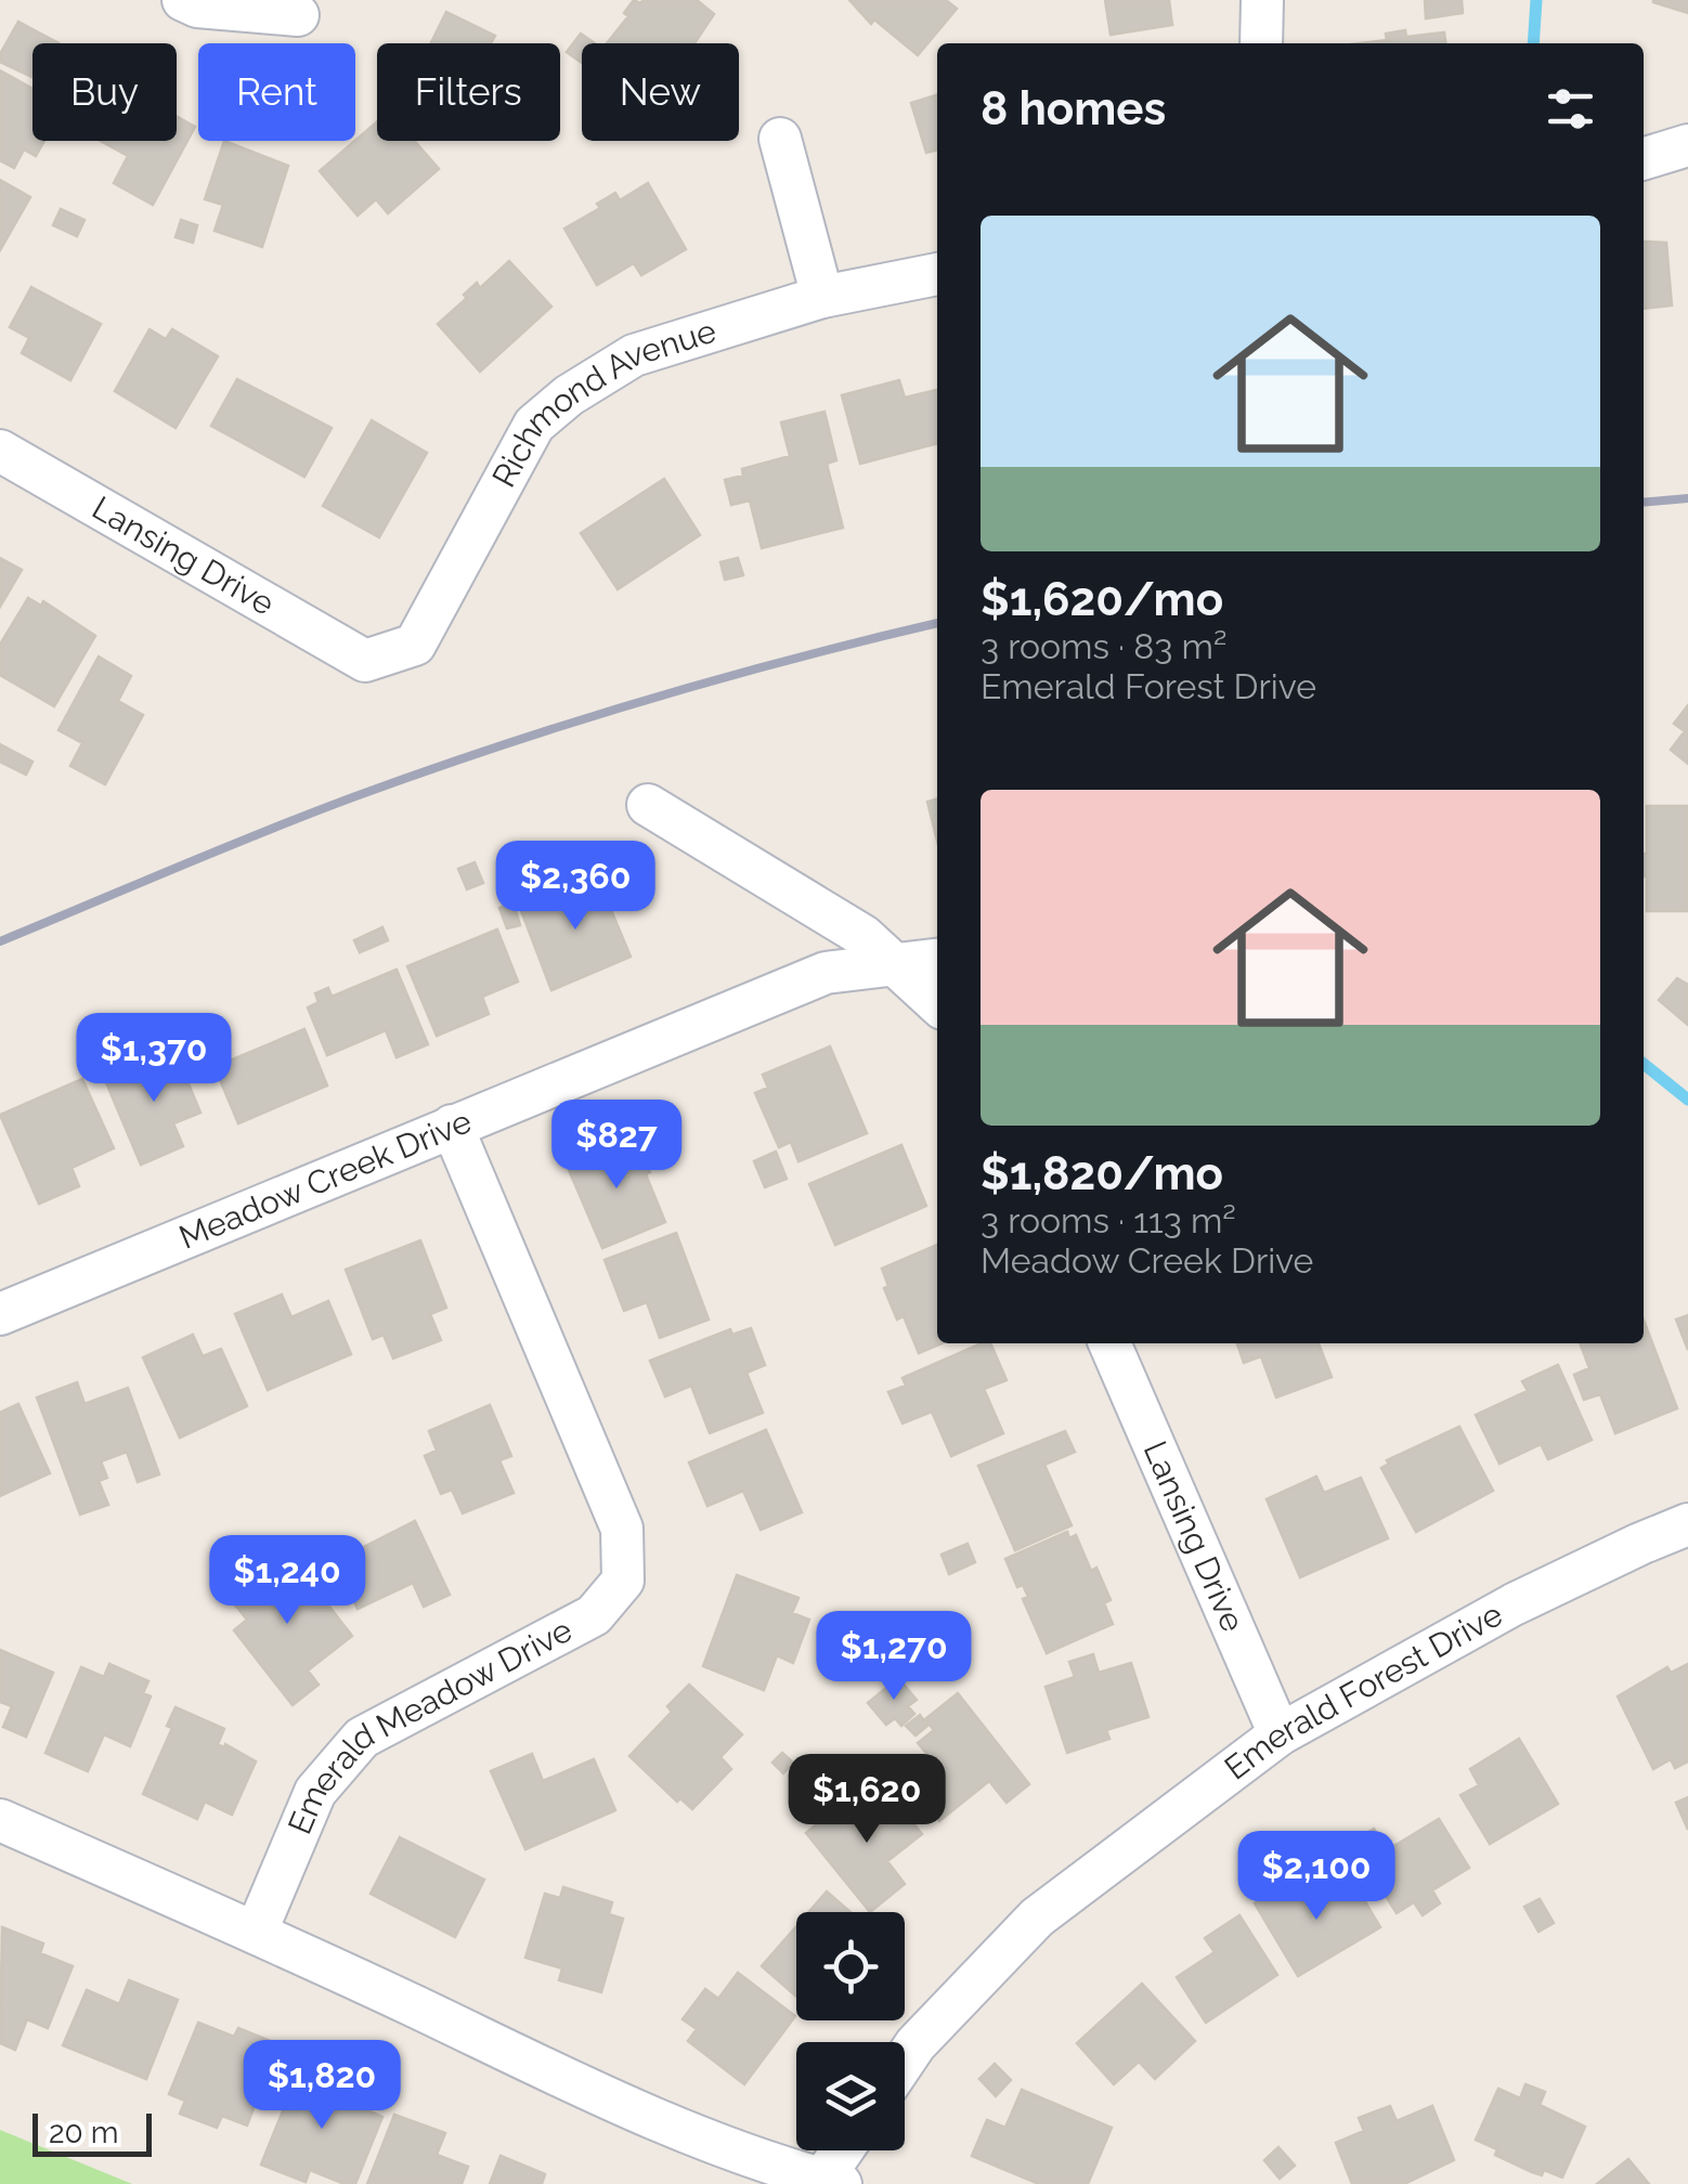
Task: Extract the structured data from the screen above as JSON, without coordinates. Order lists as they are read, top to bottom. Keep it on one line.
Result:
{"streets":{"street":["Richmond Avenue","Lansing Drive","Meadow Creek Drive","Emerald Forest Drive","Emerald Meadow Drive"]},"crossings":[["Richmond Avenue","Lansing Drive"],["Lansing Drive","Emerald Forest Drive"],["Meadow Creek Drive","Emerald Meadow Drive"]],"scale_bar":"20 m","page":{"chip":["Buy","Rent","Filters","New"],"heading":"8 homes","list":[{"name":"$1,620/mo","note":"3 rooms · 83 m² · Emerald Forest Drive"},{"name":"$1,820/mo","note":"3 rooms · 113 m² · Meadow Creek Drive"}],"price":["$2,360","$1,370","$827","$1,240","$1,270","$1,620","$2,100","$1,820"],"scale":"20 m"}}
